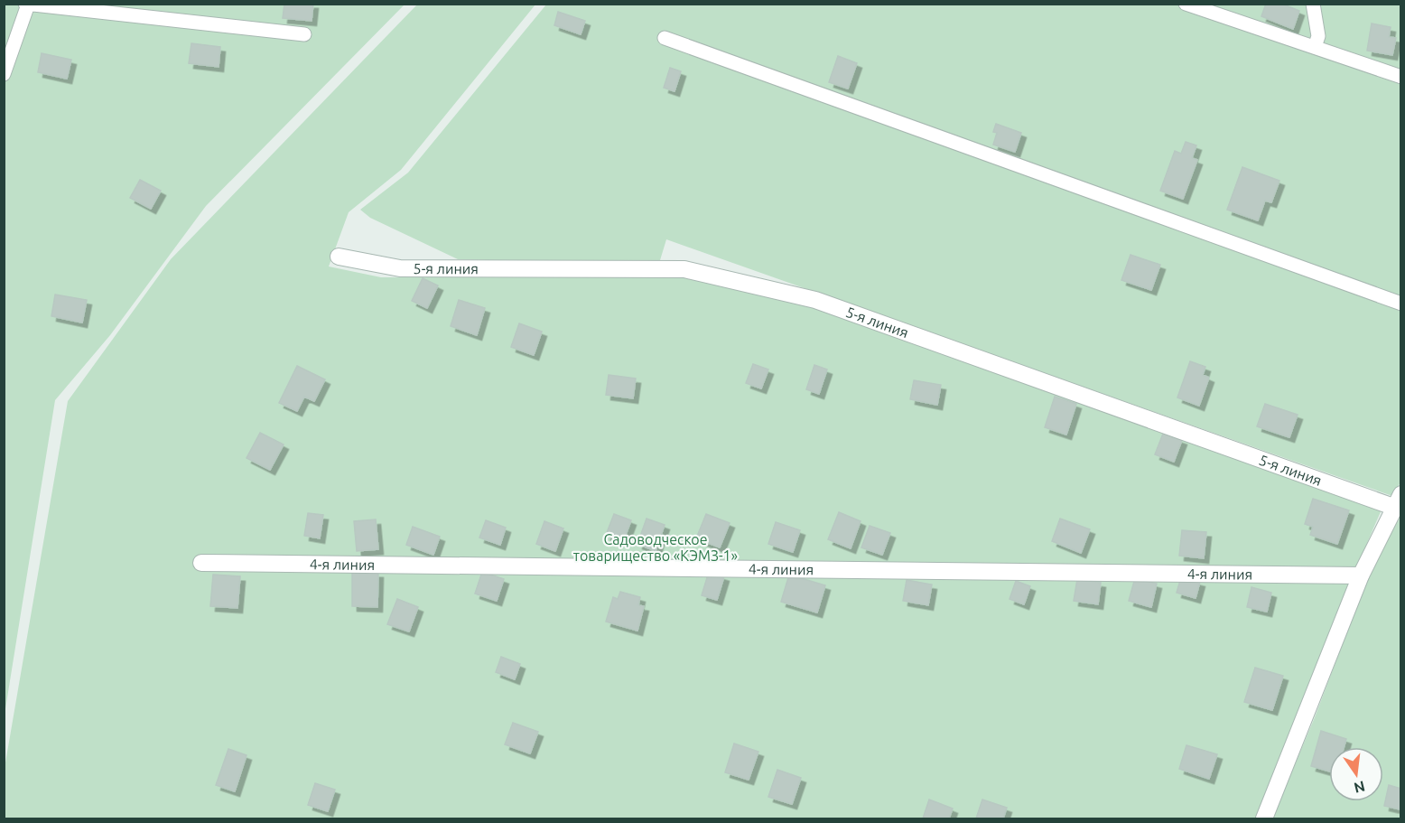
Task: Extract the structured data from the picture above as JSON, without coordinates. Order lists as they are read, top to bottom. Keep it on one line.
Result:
{"streets":{"street":["5-я линия","4-я линия"]},"parks":["Садоводческое товарищество «КЭМЗ-1»"],"north":"bottom"}
